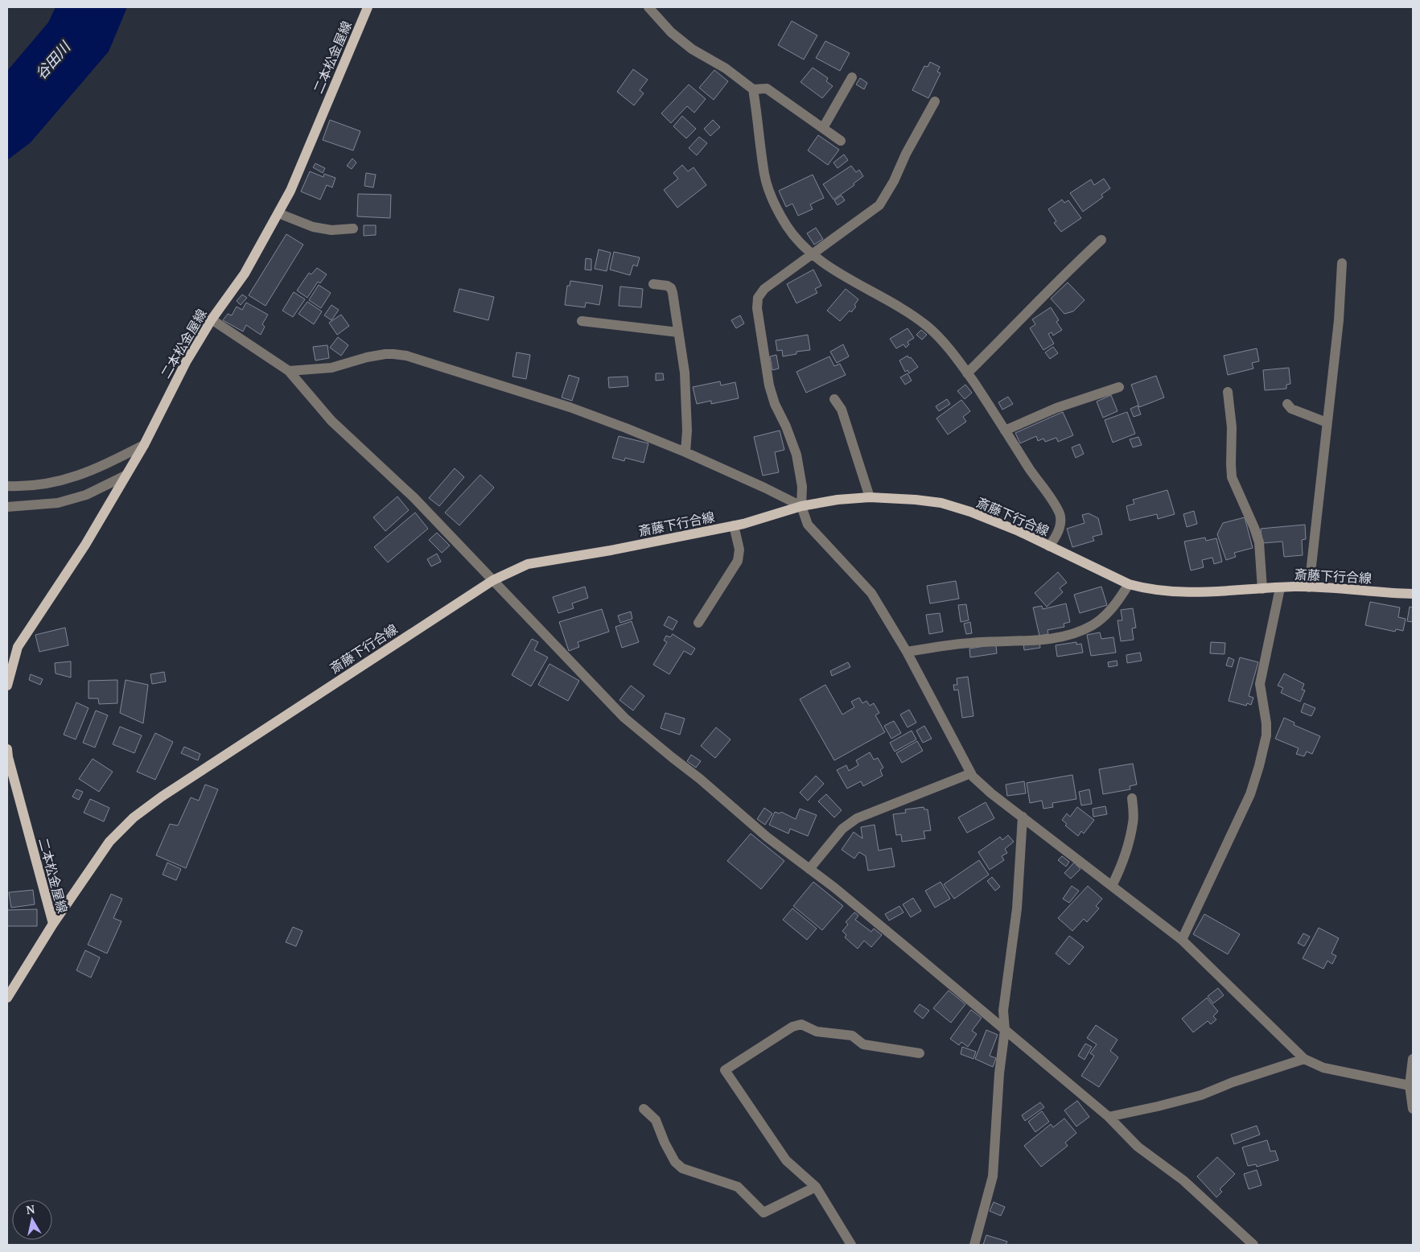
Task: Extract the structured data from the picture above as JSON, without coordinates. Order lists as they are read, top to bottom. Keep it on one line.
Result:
{"streets":{"main road":["二本松金屋線","斎藤下行合線"]},"crossings":[["二本松金屋線","斎藤下行合線"]],"water":["谷田川"],"north":"top"}
